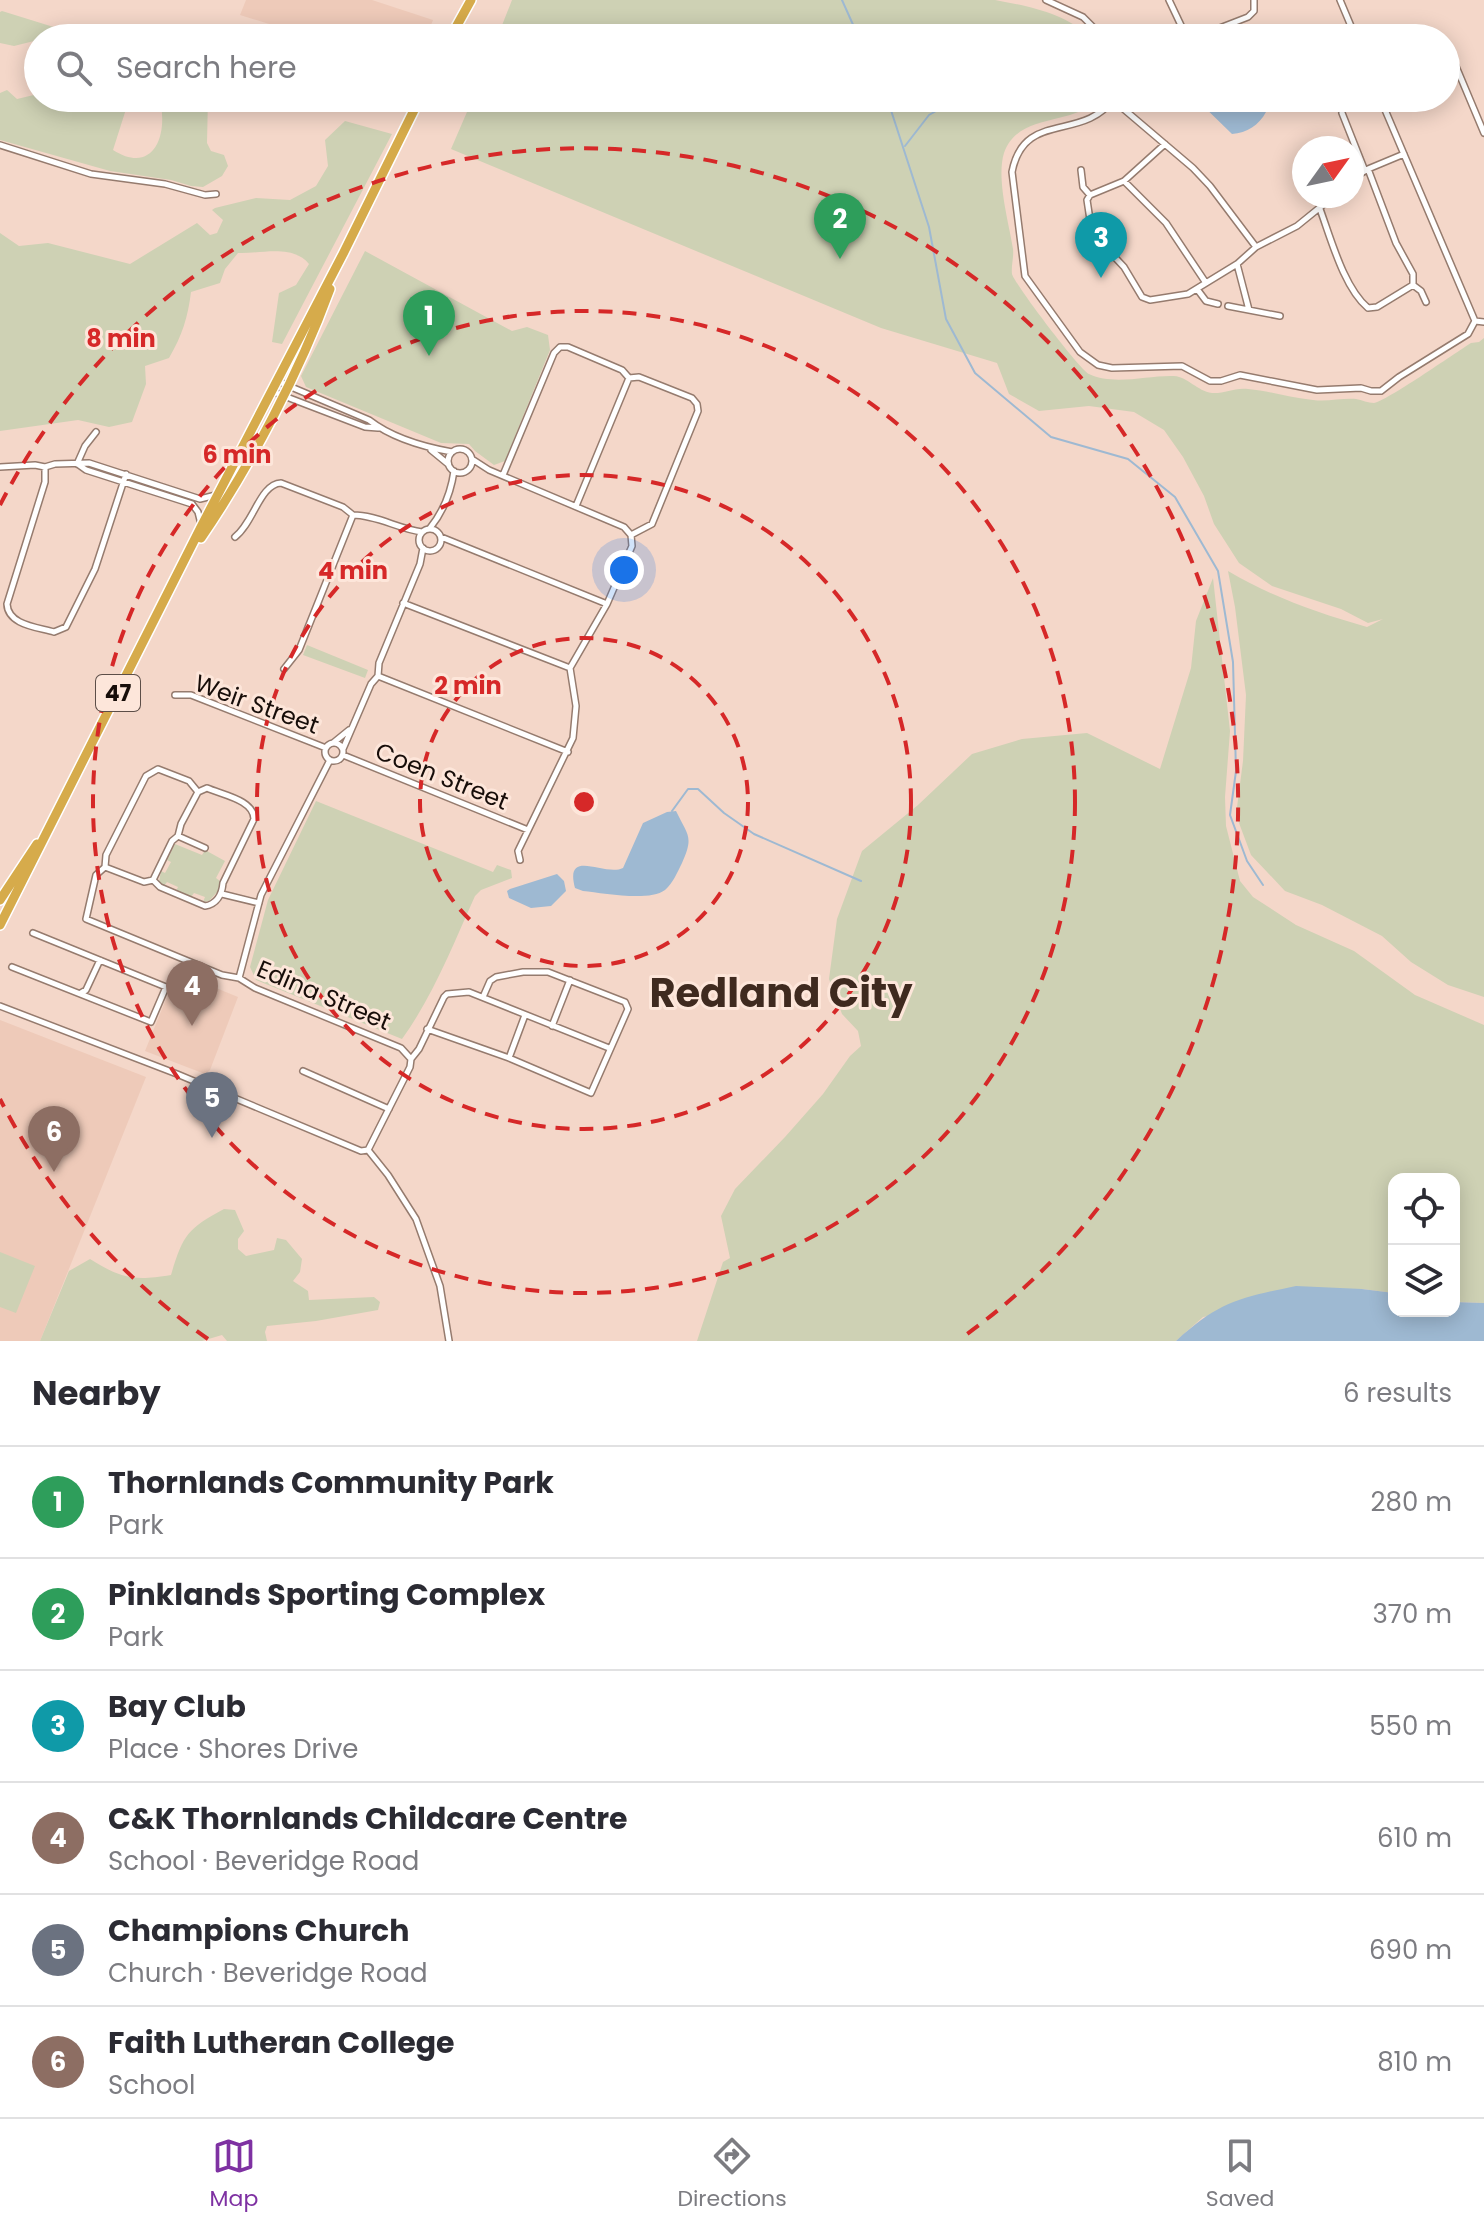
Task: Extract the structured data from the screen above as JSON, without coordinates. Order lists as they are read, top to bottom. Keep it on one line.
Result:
{"streets":{"highway":["47"],"street":["Weir Street","Coen Street","Edina Street"]},"crossings":[["Weir Street","Coen Street"]],"districts":["Redland City"],"north":"top right","page":{"search":"Search here","pins":["2","3","1","4","5","6"],"heading":["Nearby","6 results"],"list":[{"mark":"1","name":"Thornlands Community Park","note":"Park","value":"280 m"},{"mark":"2","name":"Pinklands Sporting Complex","note":"Park","value":"370 m"},{"mark":"3","name":"Bay Club","note":"Place · Shores Drive","value":"550 m"},{"mark":"4","name":"C&K Thornlands Childcare Centre","note":"School · Beveridge Road","value":"610 m"},{"mark":"5","name":"Champions Church","note":"Church · Beveridge Road","value":"690 m"},{"mark":"6","name":"Faith Lutheran College","note":"School","value":"810 m"}],"nav":["Map","Directions","Saved"]},"rings":["8 min","6 min","4 min","2 min"]}
